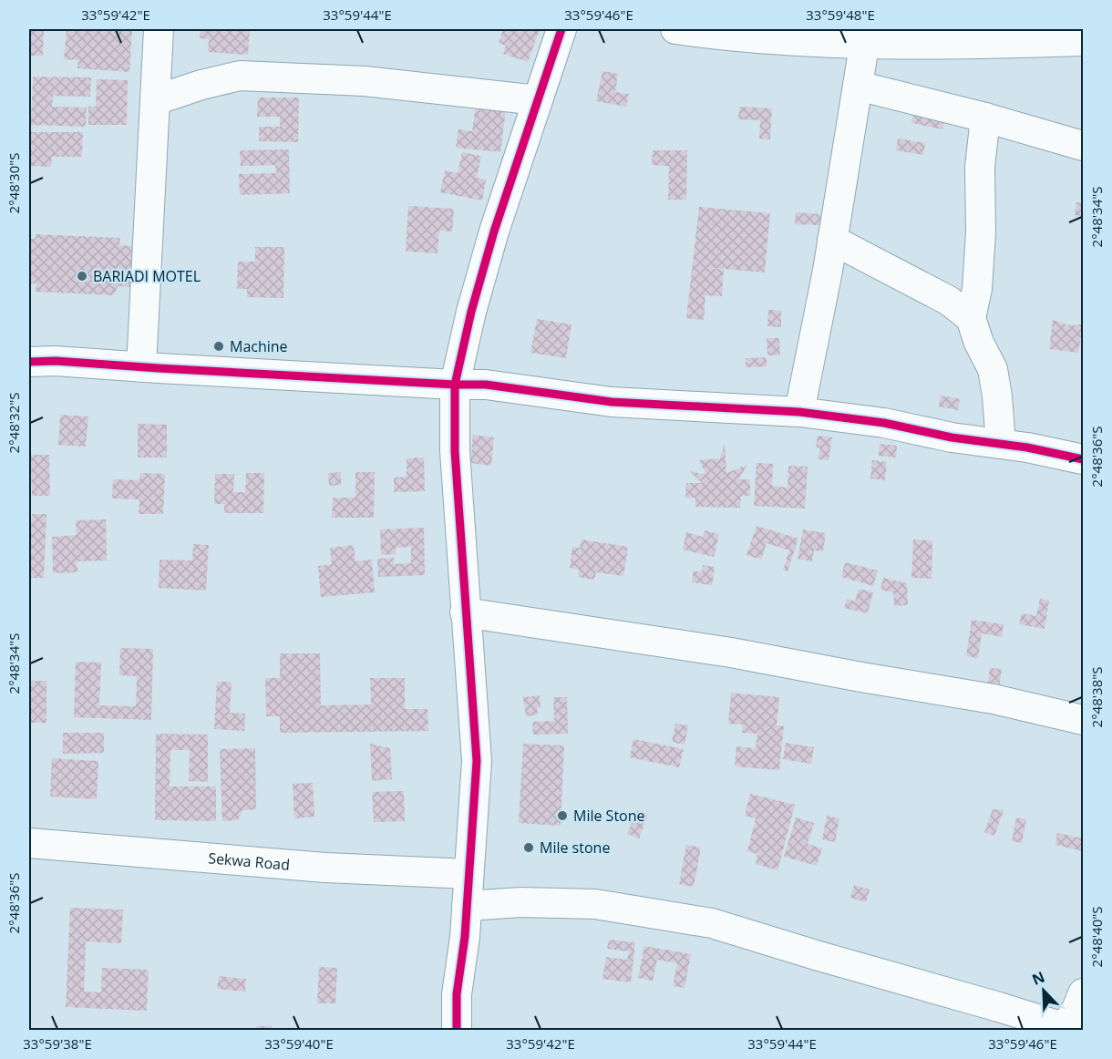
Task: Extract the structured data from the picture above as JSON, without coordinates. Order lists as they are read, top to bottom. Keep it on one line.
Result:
{"streets":{"street":["Sekwa Road"]},"places":["BARIADI MOTEL","Machine","Mile Stone","Mile stone"],"north":"top left","coordinates":["33°59'42\"E","33°59'44\"E","33°59'46\"E","33°59'48\"E","2°48'30\"S","2°48'34\"S","2°48'32\"S","2°48'36\"S","2°48'38\"S","2°48'40\"S","33°59'38\"E","33°59'40\"E"]}
